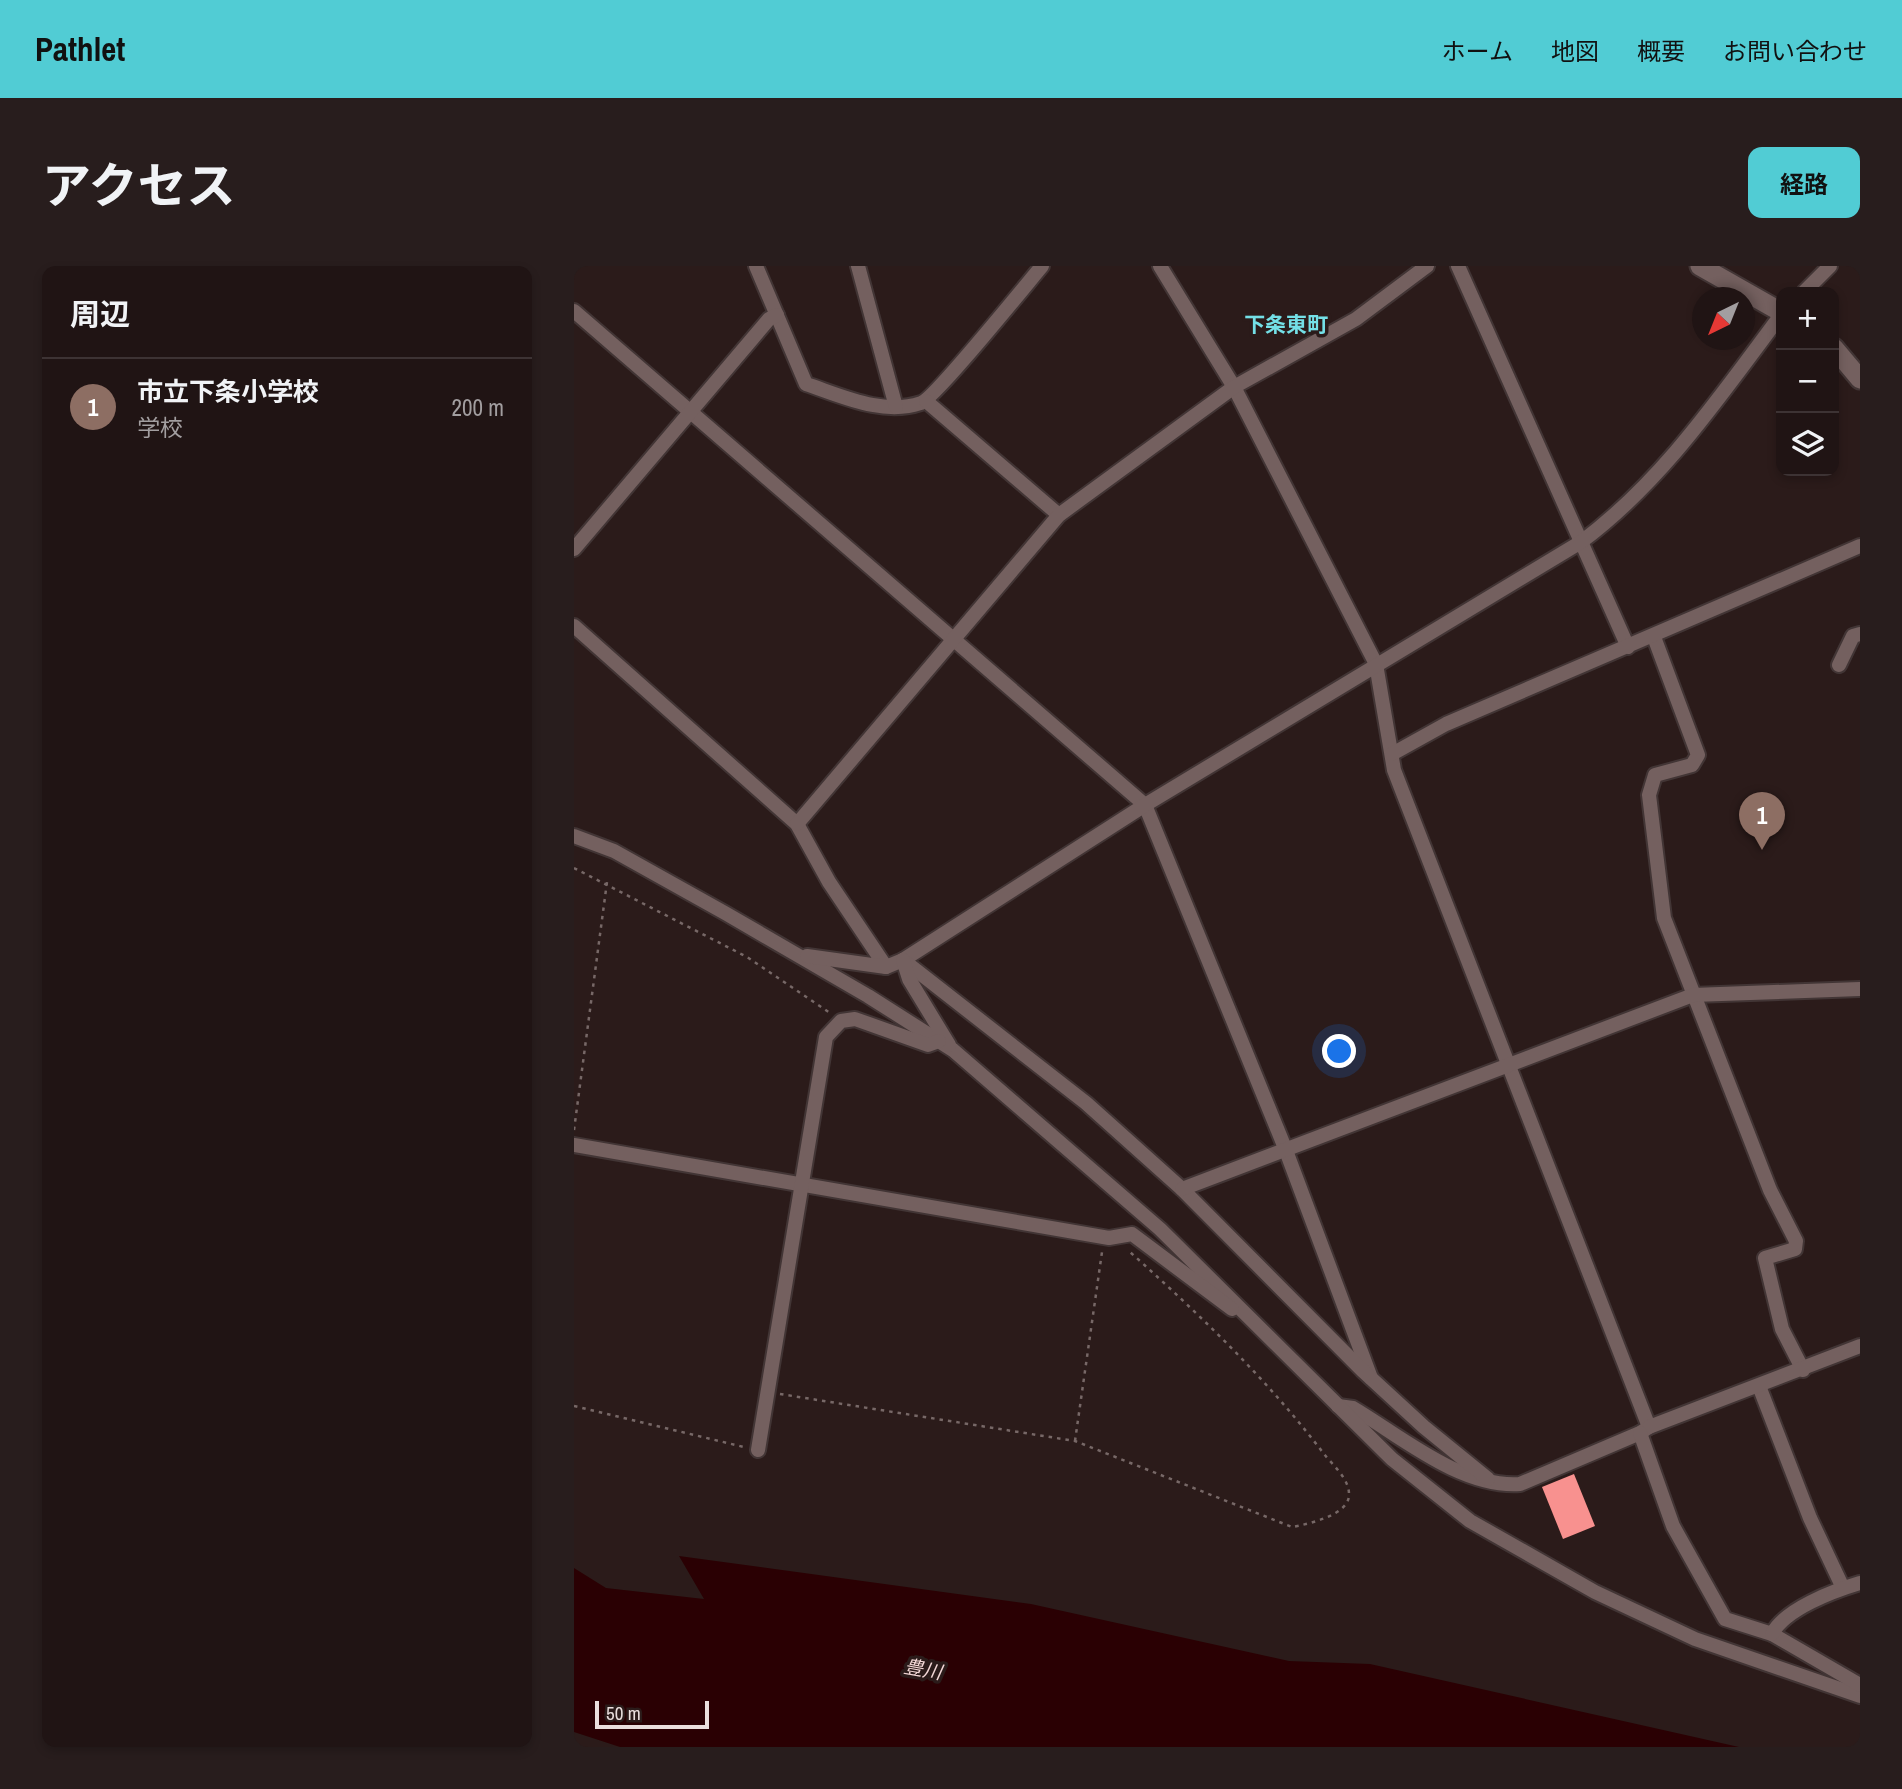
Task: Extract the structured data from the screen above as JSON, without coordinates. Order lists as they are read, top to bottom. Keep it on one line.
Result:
{"districts":["下条東町"],"water":["豊川"],"scale_bar":"50 m","north":"bottom left","page":{"header":"Pathlet","nav":["ホーム","地図","概要","お問い合わせ"],"title":"アクセス","buttons":"経路","heading":"周辺","map_buttons":["+","−"],"list":[{"mark":"1","name":"市立下条小学校","note":"学校","value":"200 m"}],"pins":"1","scale":"50 m"}}
